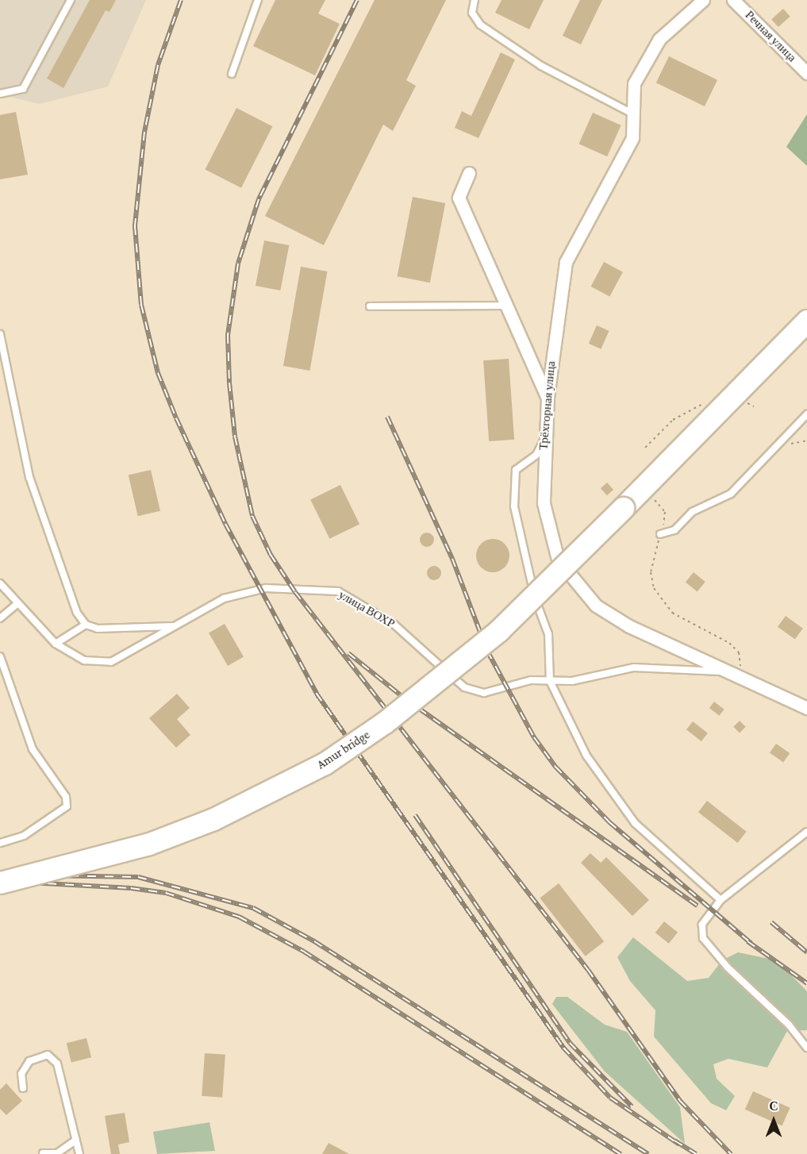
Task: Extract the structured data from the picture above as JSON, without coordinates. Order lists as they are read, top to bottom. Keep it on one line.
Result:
{"streets":{"highway":["Amur bridge"],"street":["Речная улица","Трёхгорная улица"],"lane":["улица ВОХР"]},"crossings":[["Трёхгорная улица","улица ВОХР"]],"north":"top"}
